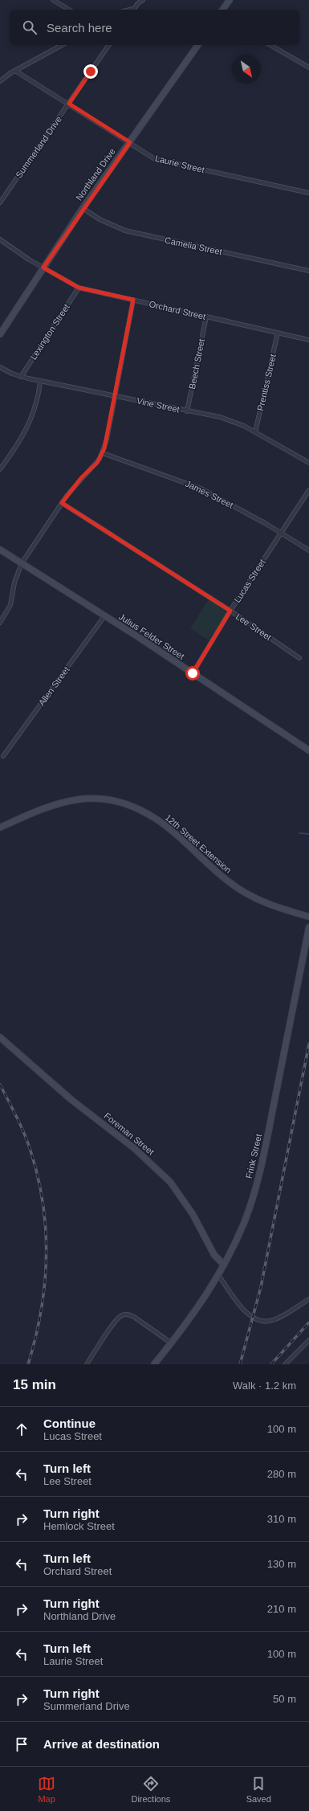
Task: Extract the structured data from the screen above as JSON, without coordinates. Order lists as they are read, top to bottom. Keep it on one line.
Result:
{"streets":{"street":["Summerland Drive","Laurie Street","Northland Drive","Camelia Street","Orchard Street","Lexington Street","Beech Street","Prentiss Street","Vine Street","James Street","Lucas Street","Lee Street","Julius Felder Street","Allen Street","12th Street Extension","Foreman Street","Frink Street"]},"crossings":[["Summerland Drive","Laurie Street"],["Laurie Street","Northland Drive"],["Northland Drive","Camelia Street"],["Northland Drive","Orchard Street"],["Orchard Street","Lexington Street"],["Orchard Street","Beech Street"],["Orchard Street","Prentiss Street"],["Lexington Street","Vine Street"],["Beech Street","Vine Street"],["Prentiss Street","Vine Street"],["James Street","Lucas Street"],["Lucas Street","Lee Street"],["Lucas Street","Julius Felder Street"],["Julius Felder Street","Allen Street"],["Foreman Street","Frink Street"]],"north":"bottom right","page":{"search":"Search here","heading":["15 min","Walk · 1.2 km"],"list":[["Continue","Lucas Street","100 m"],["Turn left","Lee Street","280 m"],["Turn right","Hemlock Street","310 m"],["Turn left","Orchard Street","130 m"],["Turn right","Northland Drive","210 m"],["Turn left","Laurie Street","100 m"],["Turn right","Summerland Drive","50 m"],"Arrive at destination"],"nav":["Map","Directions","Saved"]}}
